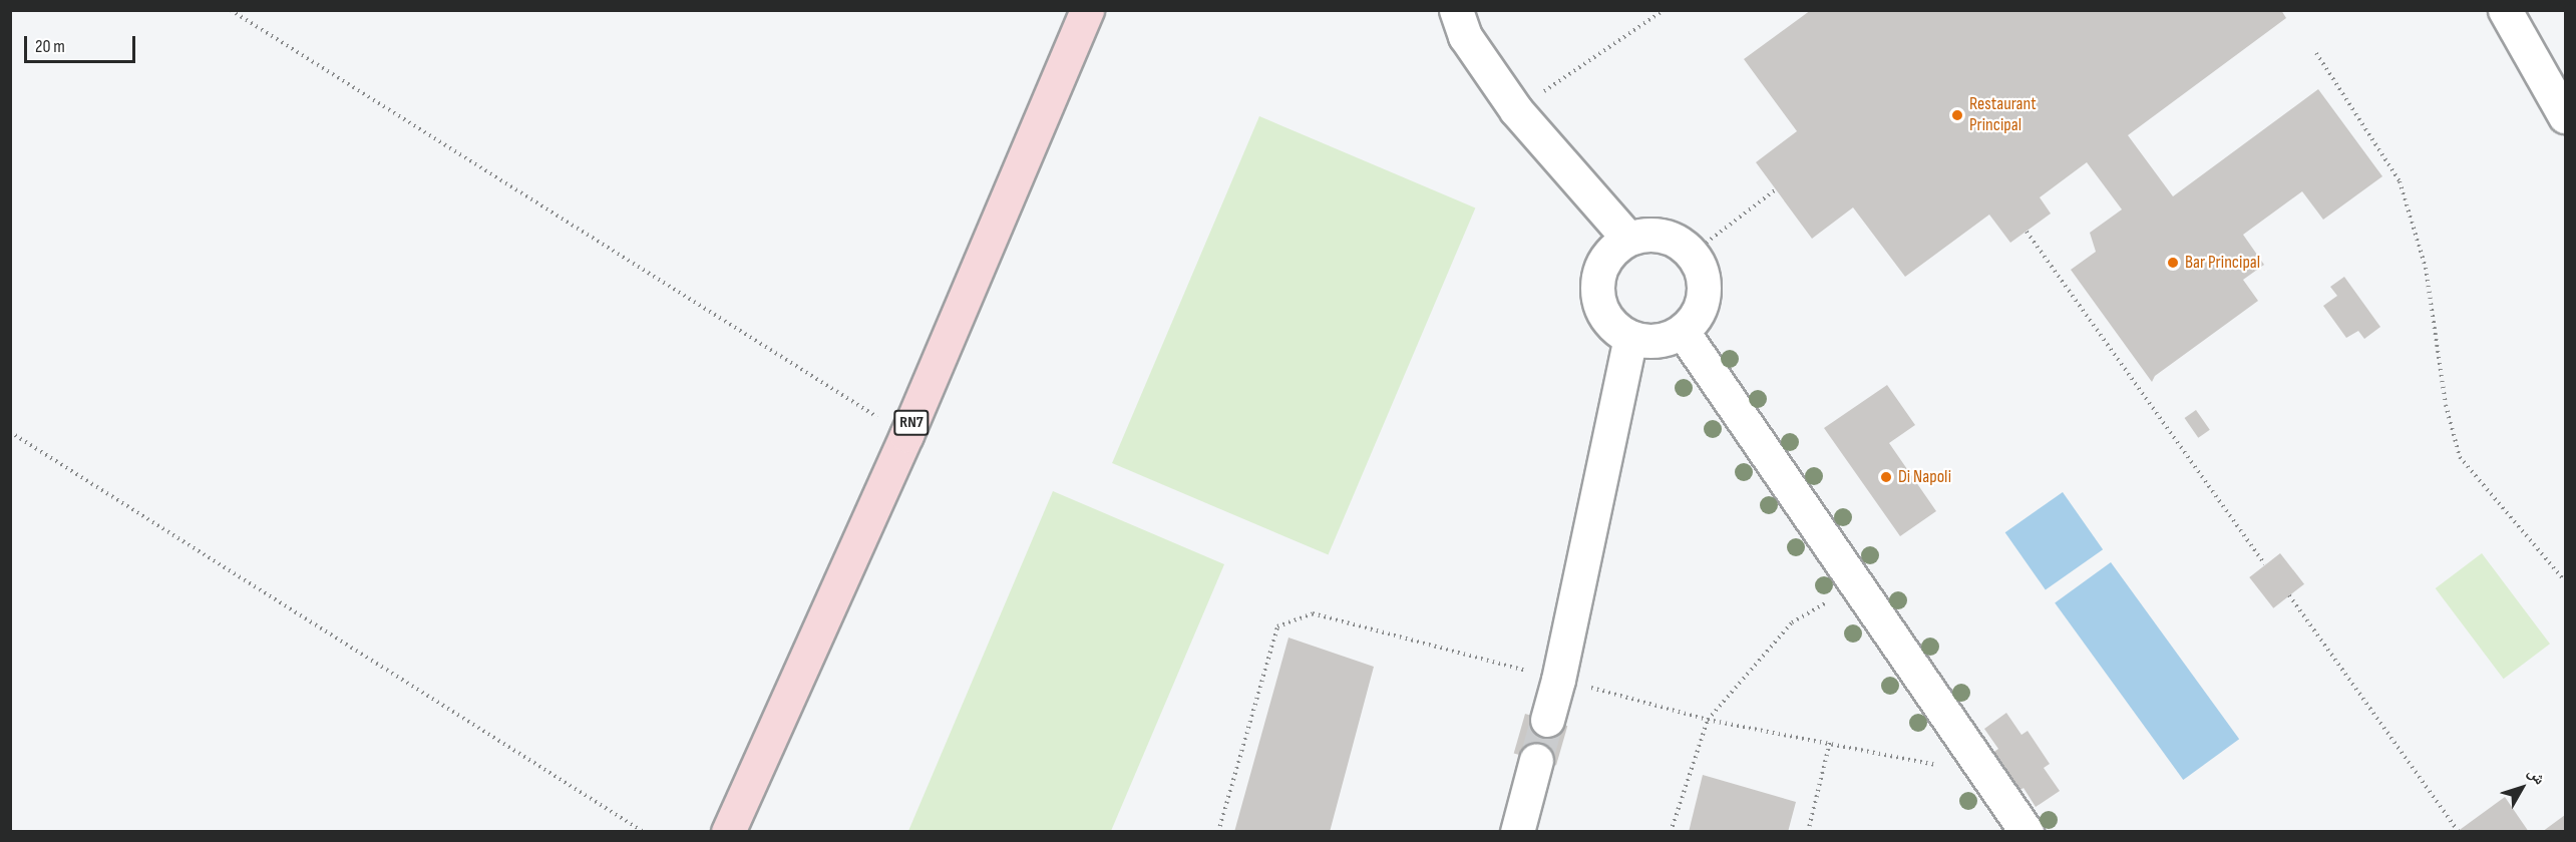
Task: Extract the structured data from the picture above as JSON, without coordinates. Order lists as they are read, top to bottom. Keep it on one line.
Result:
{"streets":{"main road":["RN7"]},"places":["Restaurant Principal","Bar Principal","Di Napoli"],"scale_bar":"20 m","north":"top right"}
